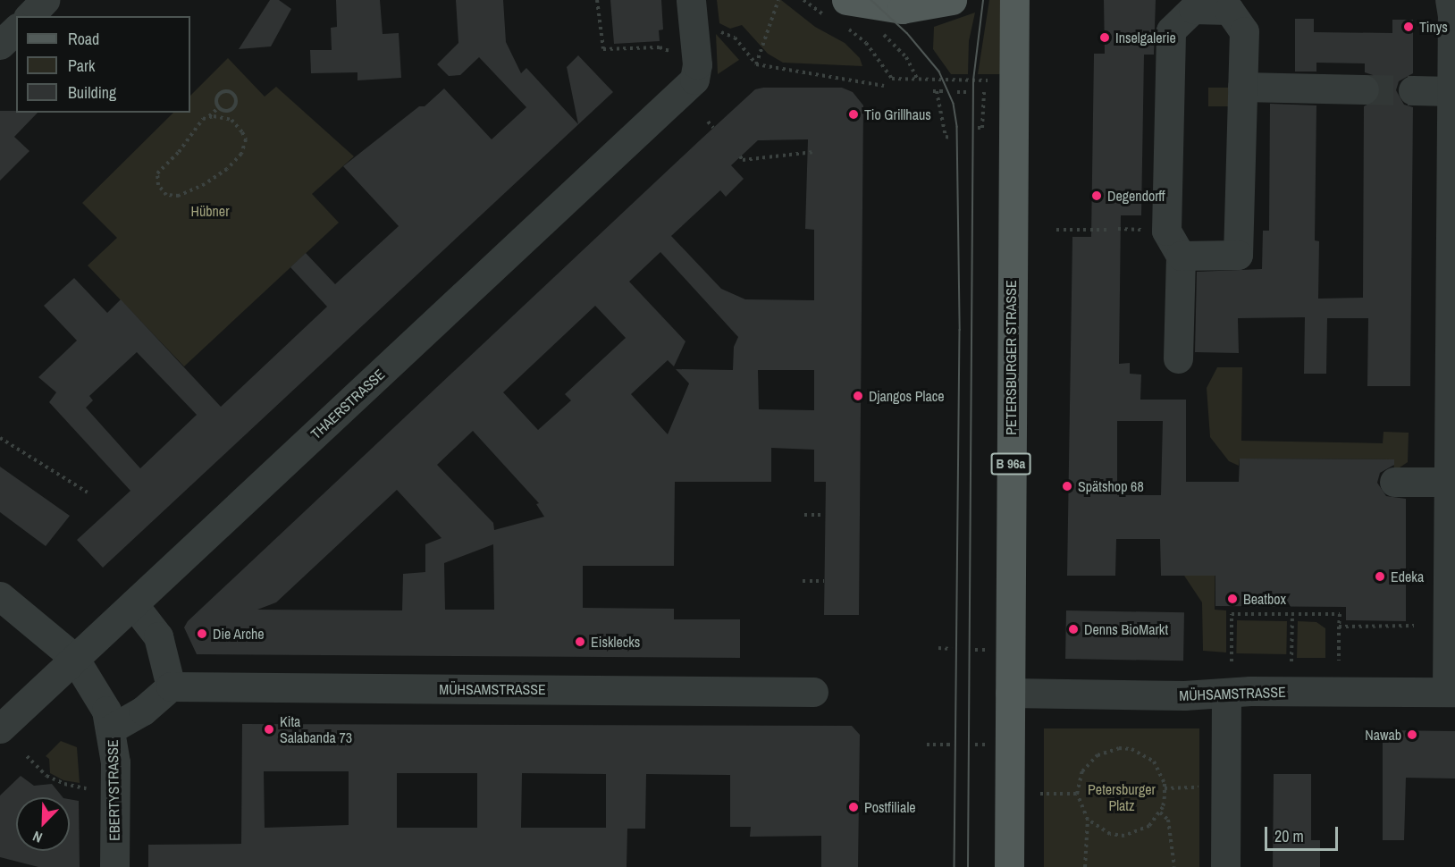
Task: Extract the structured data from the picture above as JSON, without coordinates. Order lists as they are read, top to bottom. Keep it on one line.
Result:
{"streets":{"main road":["PETERSBURGER STRASSE","B 96a"],"street":["THAERSTRASSE","MÜHSAMSTRASSE","EBERTYSTRASSE"]},"crossings":[["PETERSBURGER STRASSE","MÜHSAMSTRASSE"],["THAERSTRASSE","EBERTYSTRASSE"]],"parks":["Hübner","Petersburger Platz"],"places":["Tinys","Inselgalerie","Tio Grillhaus","Degendorff","Djangos Place","Spätshop 68","Edeka","Beatbox","Denns BioMarkt","Die Arche","Eisklecks","Kita Salabanda 73","Nawab","Postfiliale"],"legend":["Road","Park","Building"],"scale_bar":"20 m","north":"bottom left"}
